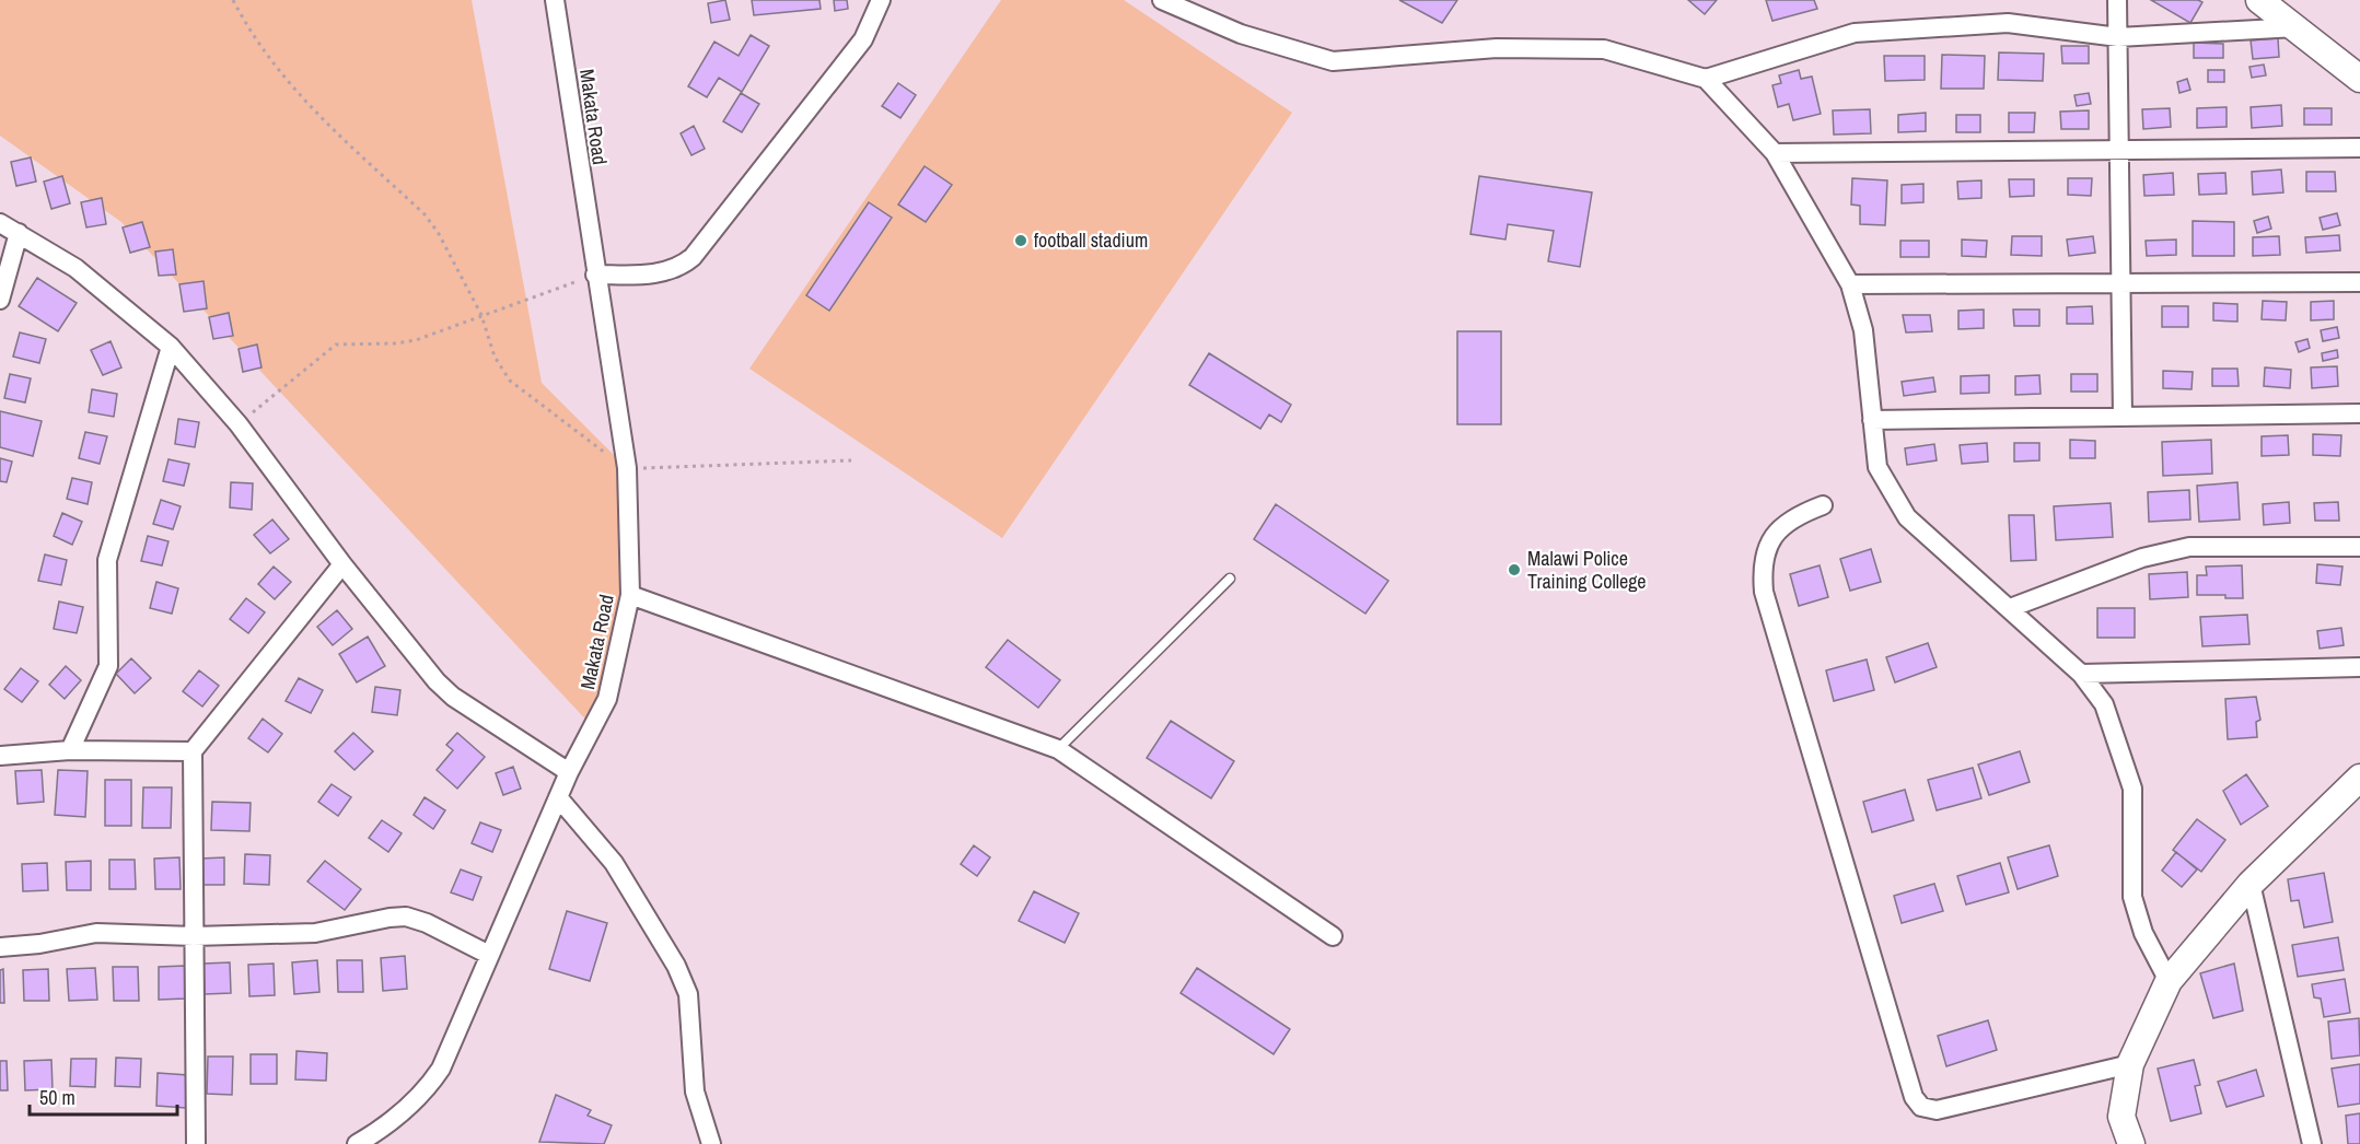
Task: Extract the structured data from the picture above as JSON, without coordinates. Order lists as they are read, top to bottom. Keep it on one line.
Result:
{"streets":{"street":["Makata Road"]},"places":["football stadium","Malawi Police Training College"],"scale_bar":"50 m"}
